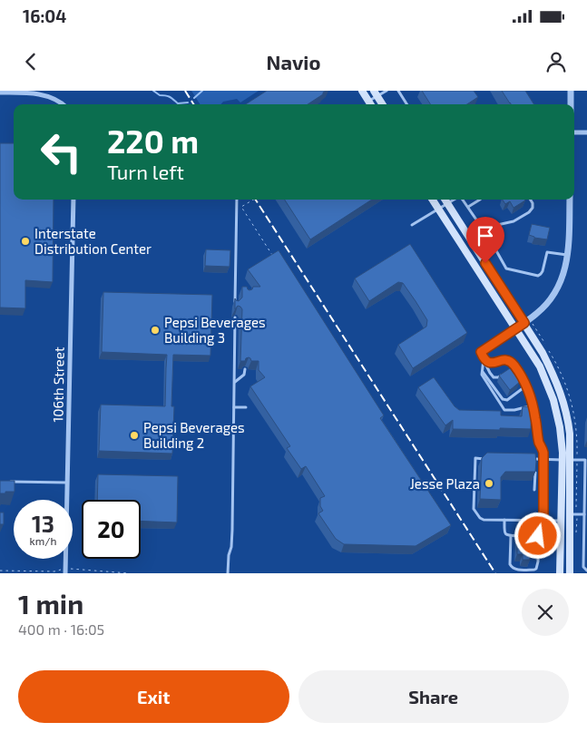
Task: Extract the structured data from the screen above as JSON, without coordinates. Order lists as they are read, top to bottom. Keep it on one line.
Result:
{"streets":{"street":["106th Street"]},"places":["Interstate Distribution Center","Pepsi Beverages Building 3","Pepsi Beverages Building 2","Jesse Plaza"],"page":{"status":"16:04","header":"Navio","turn":["220 m","Turn left"],"speed":"13 km/h","limit":"20","heading":["1 min","400 m · 16:05"],"buttons":["Exit","Share"]}}
